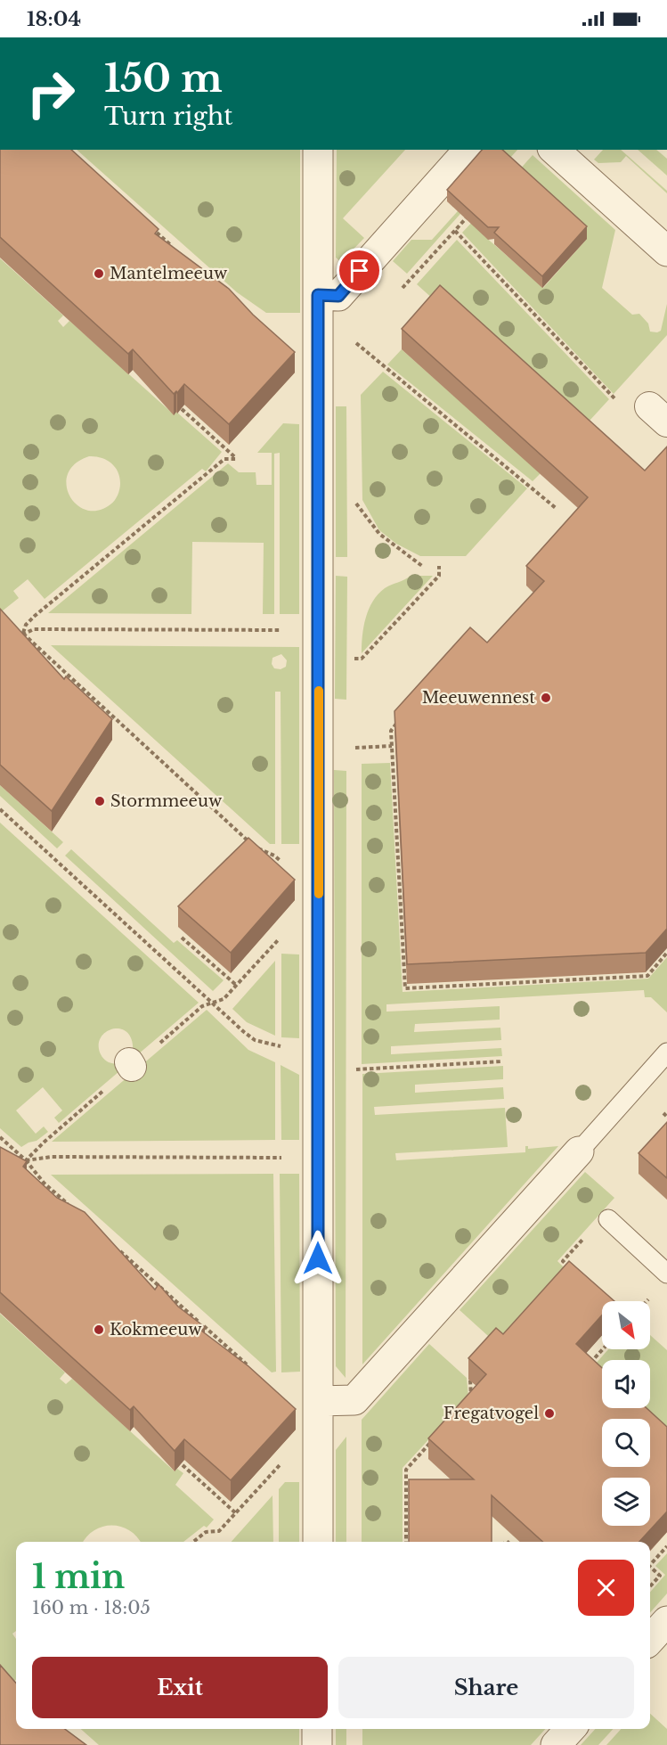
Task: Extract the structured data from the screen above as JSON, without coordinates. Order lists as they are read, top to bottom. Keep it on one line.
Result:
{"places":["Mantelmeeuw","Meeuwennest","Stormmeeuw","Kokmeeuw","Fregatvogel"],"north":"bottom right","page":{"status":"18:04","turn":["150 m","Turn right"],"heading":["1 min","160 m · 18:05"],"buttons":["Exit","Share"]}}
